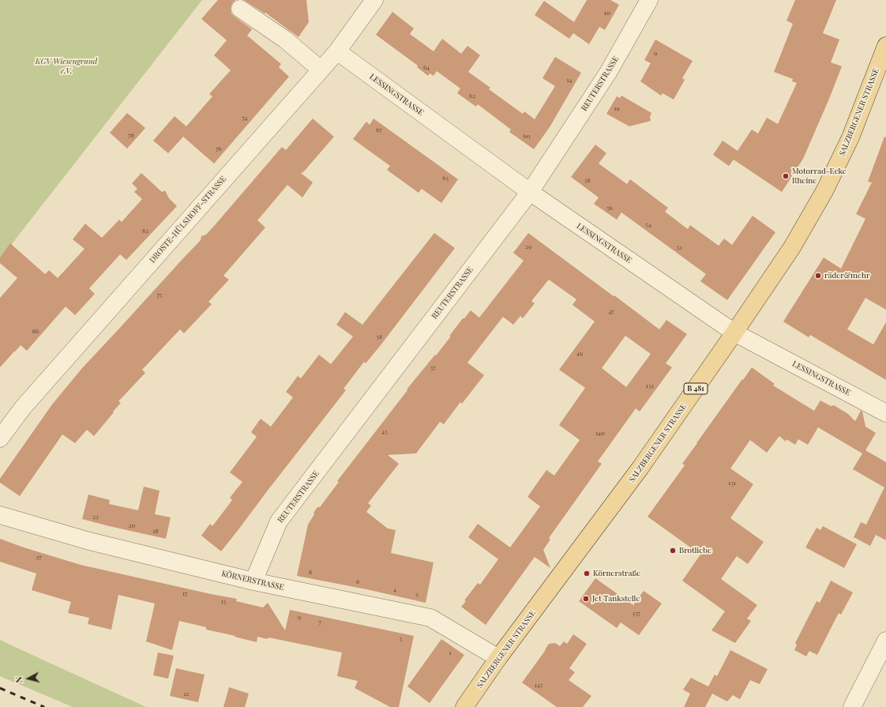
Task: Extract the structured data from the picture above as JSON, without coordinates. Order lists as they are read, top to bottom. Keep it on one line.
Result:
{"streets":{"main road":["SALZBERGENER STRASSE","B 481"],"street":["REUTERSTRASSE","LESSINGSTRASSE","DROSTE-HÜLSHOFF-STRASSE","KÖRNERSTRASSE"]},"crossings":[["REUTERSTRASSE","LESSINGSTRASSE"],["REUTERSTRASSE","KÖRNERSTRASSE"],["LESSINGSTRASSE","SALZBERGENER STRASSE"],["LESSINGSTRASSE","DROSTE-HÜLSHOFF-STRASSE"],["SALZBERGENER STRASSE","KÖRNERSTRASSE"]],"parks":["KGV Wiesengrund e.V."],"places":["Motorrad-Ecke Rheine","räder&mehr","Brotliebe","Körnerstraße","Jet Tankstelle"],"house_numbers":["10","9","64","14","62","19","74","67","78","60","76","63","58","56","54","82","29","52","75","47","86","38","49","37","132","43","140","131","22","20","18","27","8","6","4","17","2","13","137","9","7","3","1","145","12"],"north":"left"}
